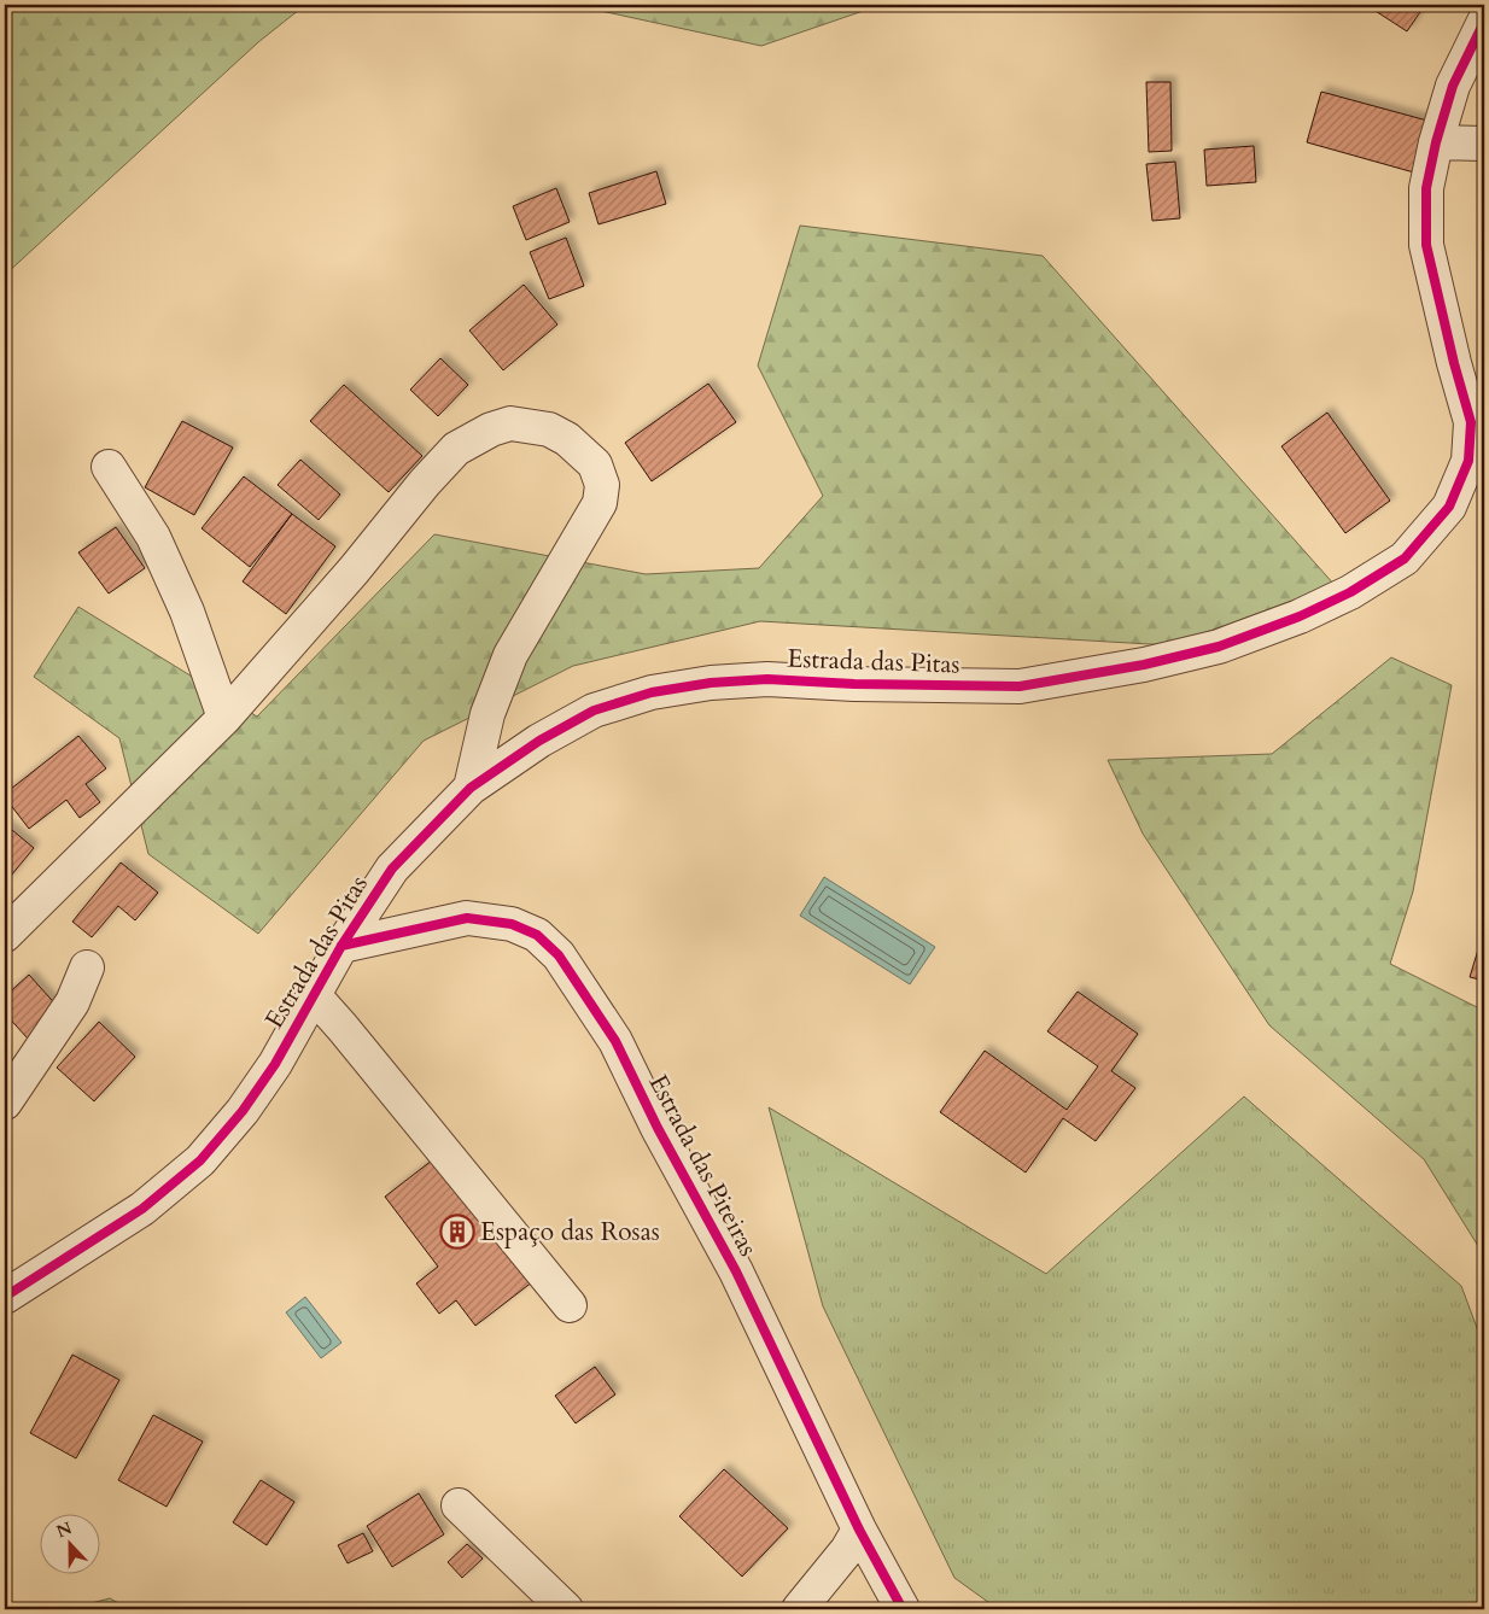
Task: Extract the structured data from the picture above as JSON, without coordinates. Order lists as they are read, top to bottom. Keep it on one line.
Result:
{"streets":{"street":["Estrada das Pitas","Estrada das Piteiras"]},"crossings":[["Estrada das Pitas","Estrada das Piteiras"]],"places":{"building":["Espaço das Rosas"]},"north":"top"}
